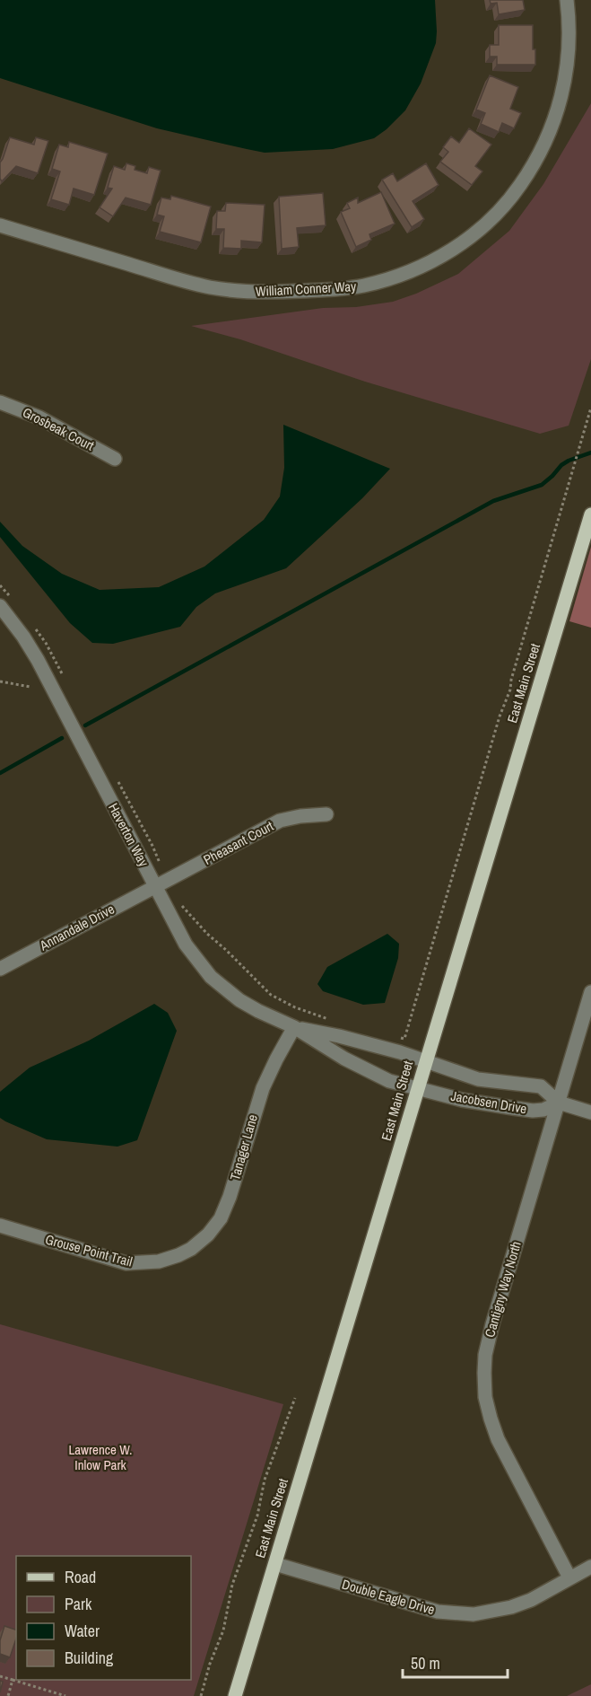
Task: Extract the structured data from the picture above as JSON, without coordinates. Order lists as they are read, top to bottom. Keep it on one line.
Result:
{"streets":{"main road":["East Main Street"],"street":["William Conner Way","Grosbeak Court","Haverton Way","Pheasant Court","Annandale Drive","Jacobsen Drive","Tanager Lane","Grouse Point Trail","Cantigny Way North","Double Eagle Drive"]},"crossings":[["East Main Street","Haverton Way"],["East Main Street","Jacobsen Drive"],["East Main Street","Double Eagle Drive"],["Haverton Way","Pheasant Court"],["Haverton Way","Annandale Drive"],["Haverton Way","Jacobsen Drive"],["Haverton Way","Tanager Lane"],["Pheasant Court","Annandale Drive"],["Jacobsen Drive","Cantigny Way North"],["Tanager Lane","Grouse Point Trail"],["Cantigny Way North","Double Eagle Drive"]],"parks":["Lawrence W. Inlow Park"],"legend":["Road","Park","Water","Building"],"scale_bar":"50 m"}
